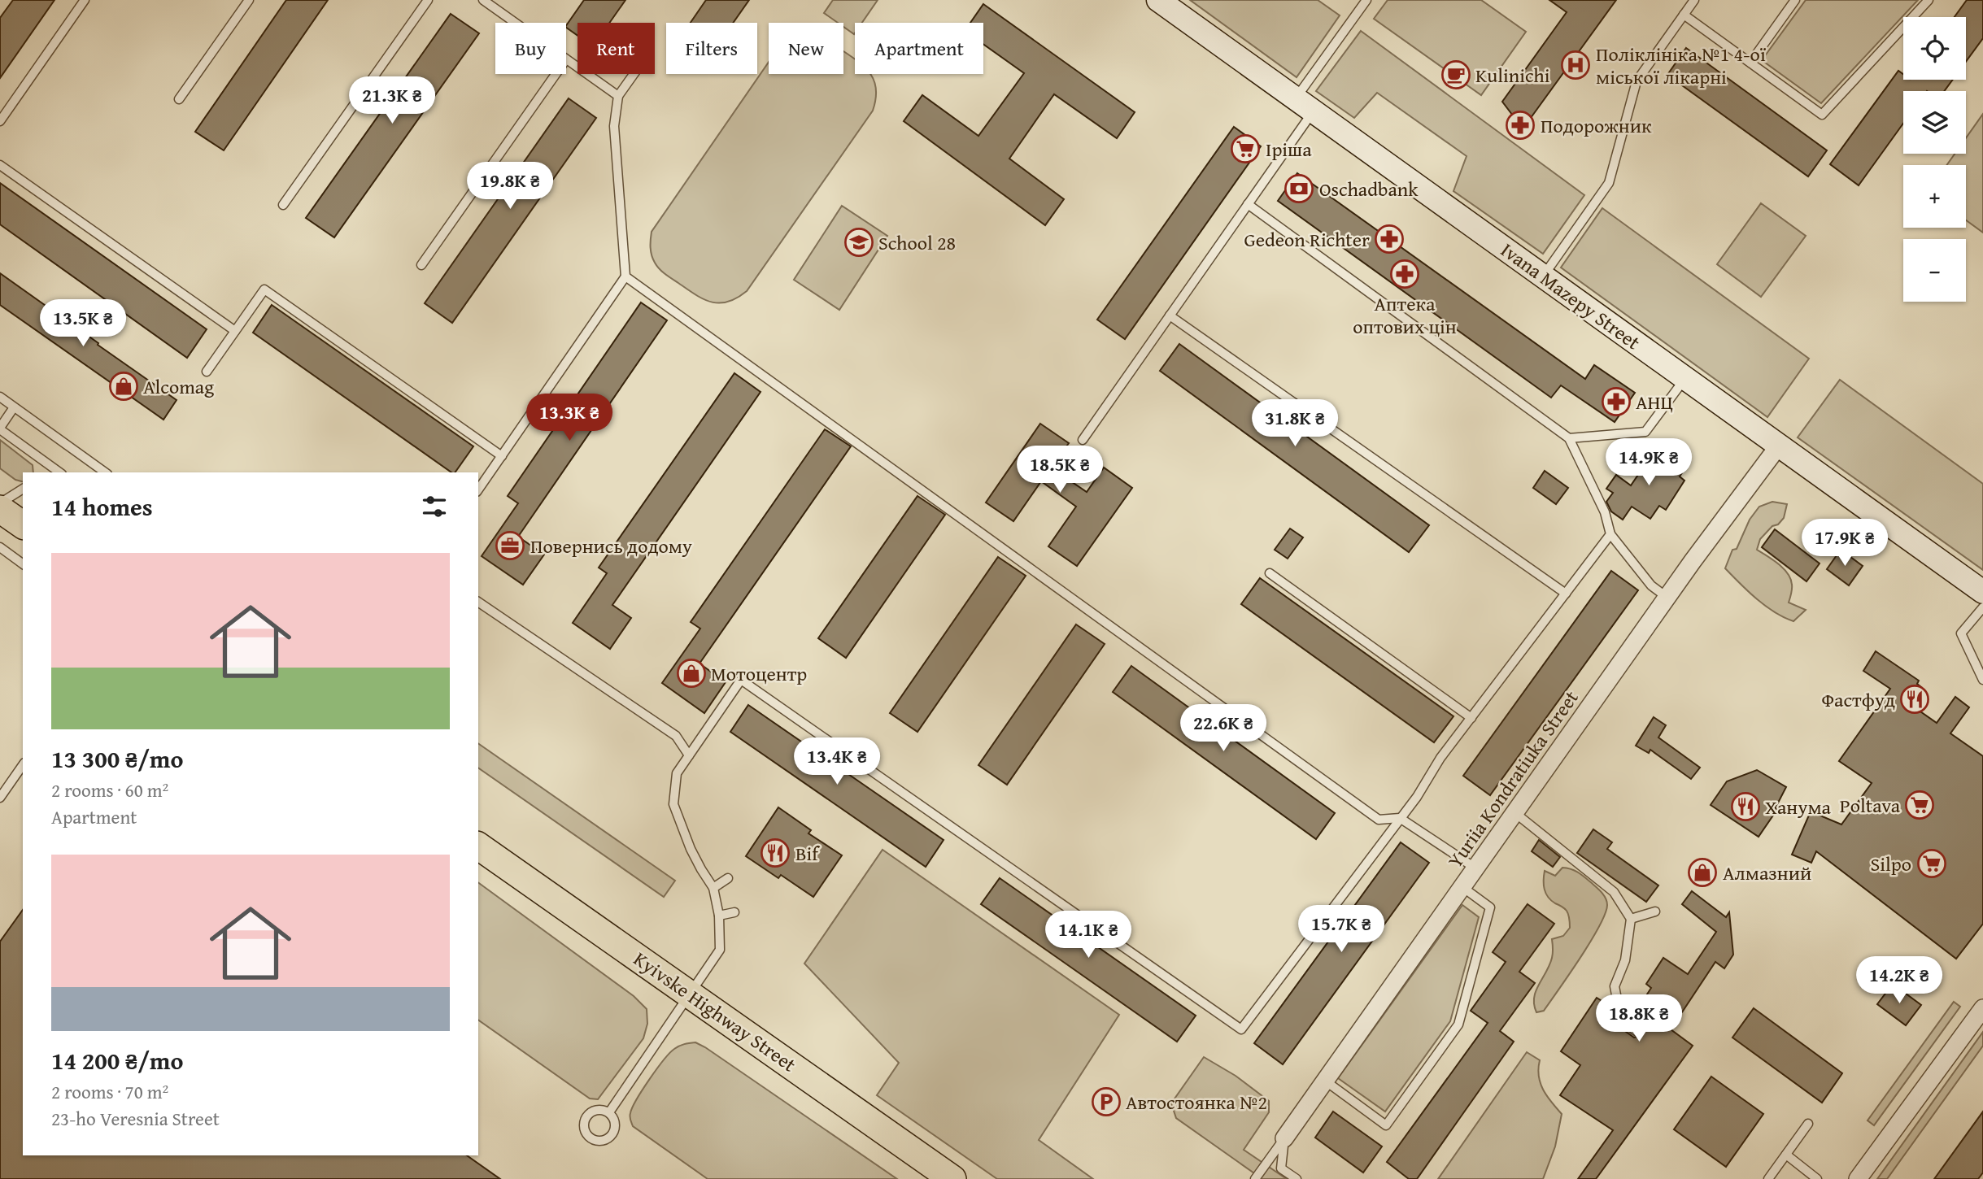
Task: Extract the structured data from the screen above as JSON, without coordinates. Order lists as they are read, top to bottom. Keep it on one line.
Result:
{"streets":{"highway":["Kyivske Highway Street"],"main road":["Ivana Mazepy Street"],"street":["Yuriia Kondratiuka Street"]},"crossings":[["Ivana Mazepy Street","Yuriia Kondratiuka Street"]],"places":{"hospital":["Поліклініка №1 4-ої міської лікарні"],"cafe":["Kulinichi"],"pharmacy":["Подорожник","Gedeon Richter","Аптека оптових цін","АНЦ"],"supermarket":["Іріша","Poltava","Silpo"],"bank":["Oschadbank"],"school or university":["School 28"],"shop":["Alcomag","Мотоцентр","Алмазний"],"office":["Повернись додому"],"restaurant":["Фастфуд","Ханума","Bif"],"parking":["Автостоянка №2"]},"page":{"map_buttons":["+","−"],"chip":["Buy","Rent","Filters","New","Apartment"],"price":["21.3K ₴","19.8K ₴","13.5K ₴","13.3K ₴","31.8K ₴","14.9K ₴","18.5K ₴","17.9K ₴","22.6K ₴","13.4K ₴","15.7K ₴","14.1K ₴","14.2K ₴","18.8K ₴"],"heading":"14 homes","list":[{"name":"13 300 ₴/mo","note":"2 rooms · 60 m² · Apartment"},{"name":"14 200 ₴/mo","note":"2 rooms · 70 m² · 23-ho Veresnia Street"}]}}
